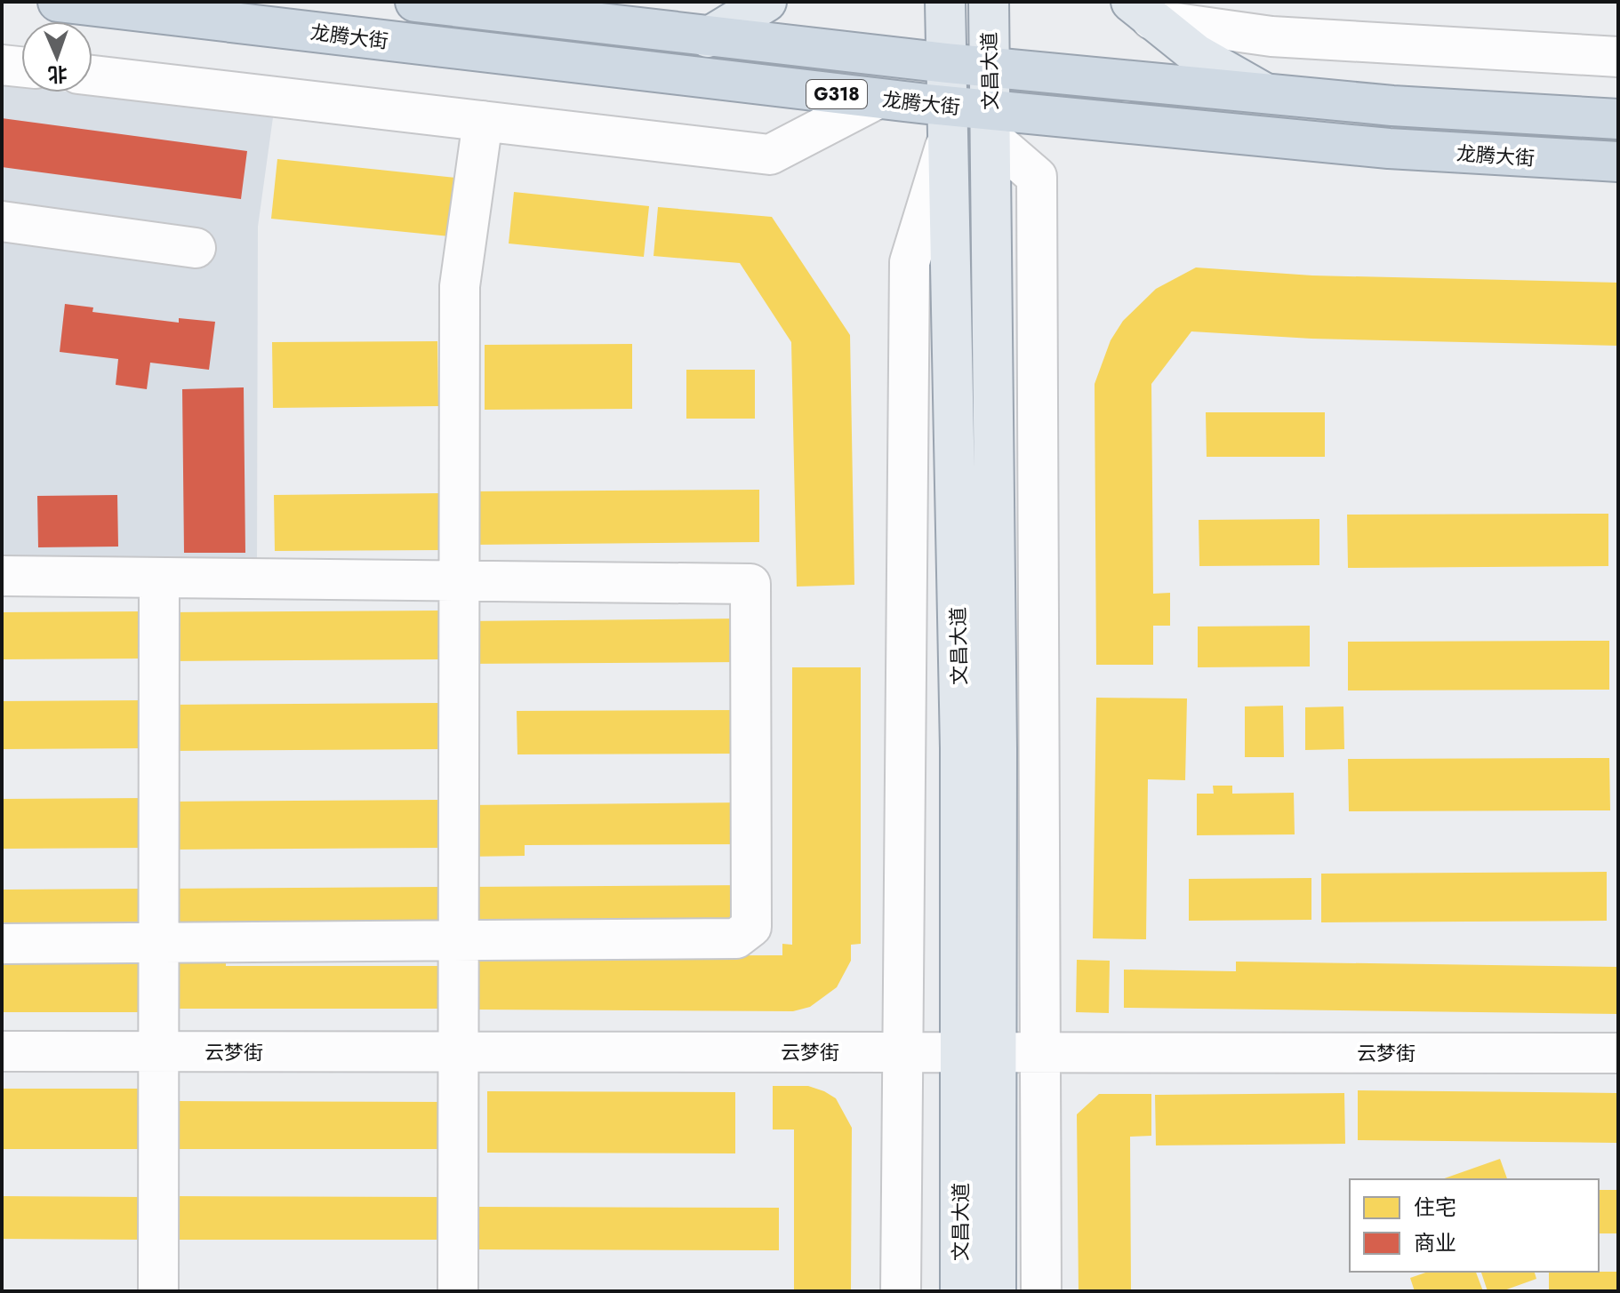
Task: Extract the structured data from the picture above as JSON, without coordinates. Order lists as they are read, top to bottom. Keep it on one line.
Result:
{"streets":{"highway":["龙腾大街","G318"],"main road":["文昌大道"],"street":["云梦街"]},"crossings":[["龙腾大街","文昌大道"],["文昌大道","G318"],["文昌大道","云梦街"]],"legend":["住宅","商业"],"north":"bottom"}
